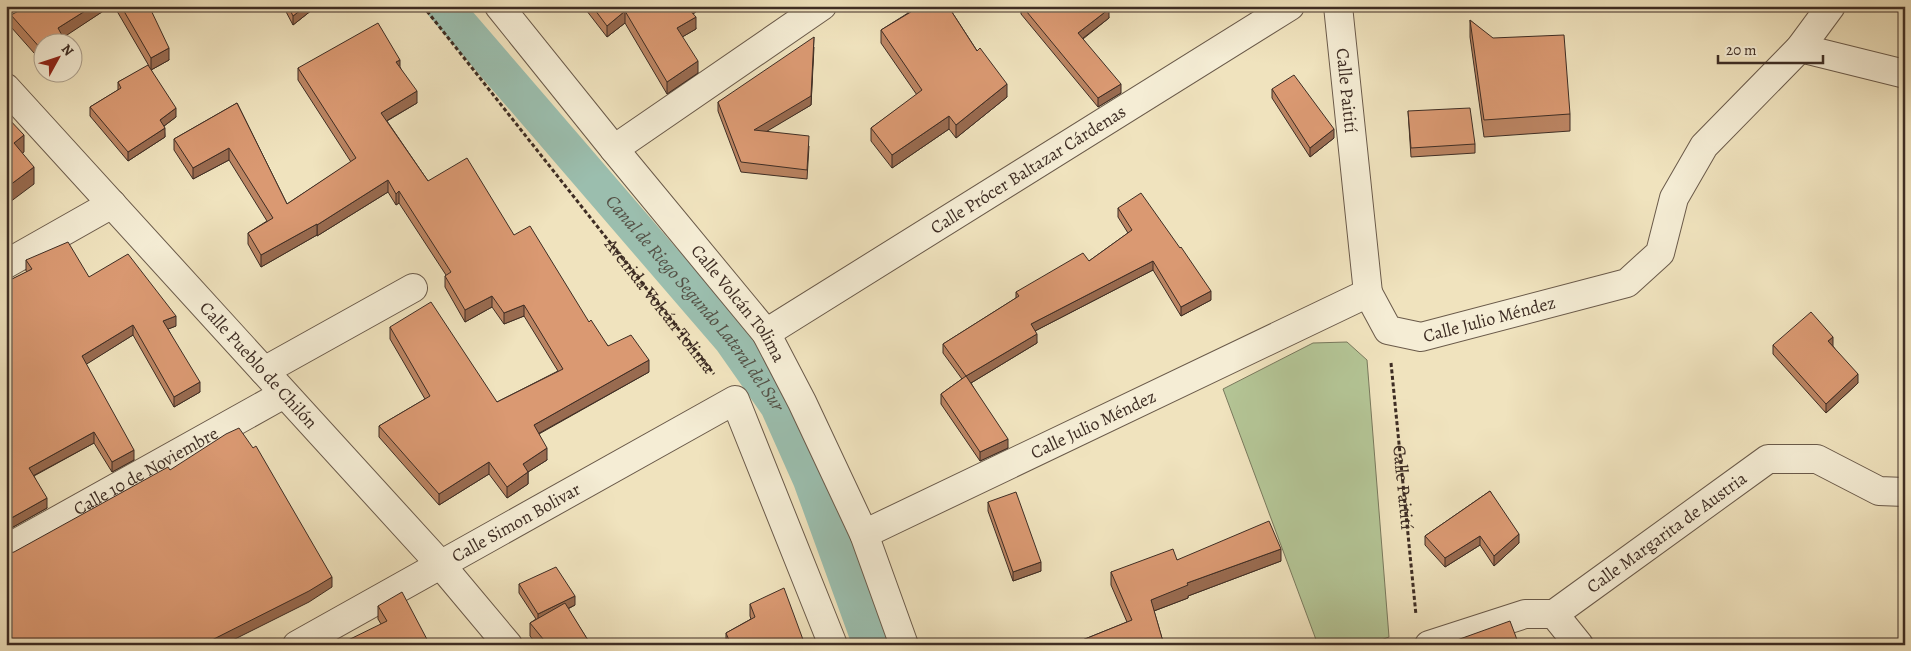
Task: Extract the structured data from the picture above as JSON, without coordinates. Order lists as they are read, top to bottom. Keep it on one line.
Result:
{"streets":{"street":["Calle Paitití","Calle Prócer Baltazar Cárdenas","Calle Volcán Tolima","Calle Julio Méndez","Calle Pueblo de Chilón","Calle 10 de Noviembre","Calle Simon Bolivar","Calle Margarita de Austria"],"path":["Avenida Volcán Tolima"]},"crossings":[["Calle Paitití","Calle Julio Méndez"],["Calle Prócer Baltazar Cárdenas","Calle Volcán Tolima"],["Calle Volcán Tolima","Calle Julio Méndez"],["Avenida Volcán Tolima","Calle Simon Bolivar"],["Calle Pueblo de Chilón","Calle 10 de Noviembre"],["Calle Pueblo de Chilón","Calle Simon Bolivar"]],"water":["Canal de Riego Segundo Lateral del Sur"],"scale_bar":"20 m","north":"top right"}
